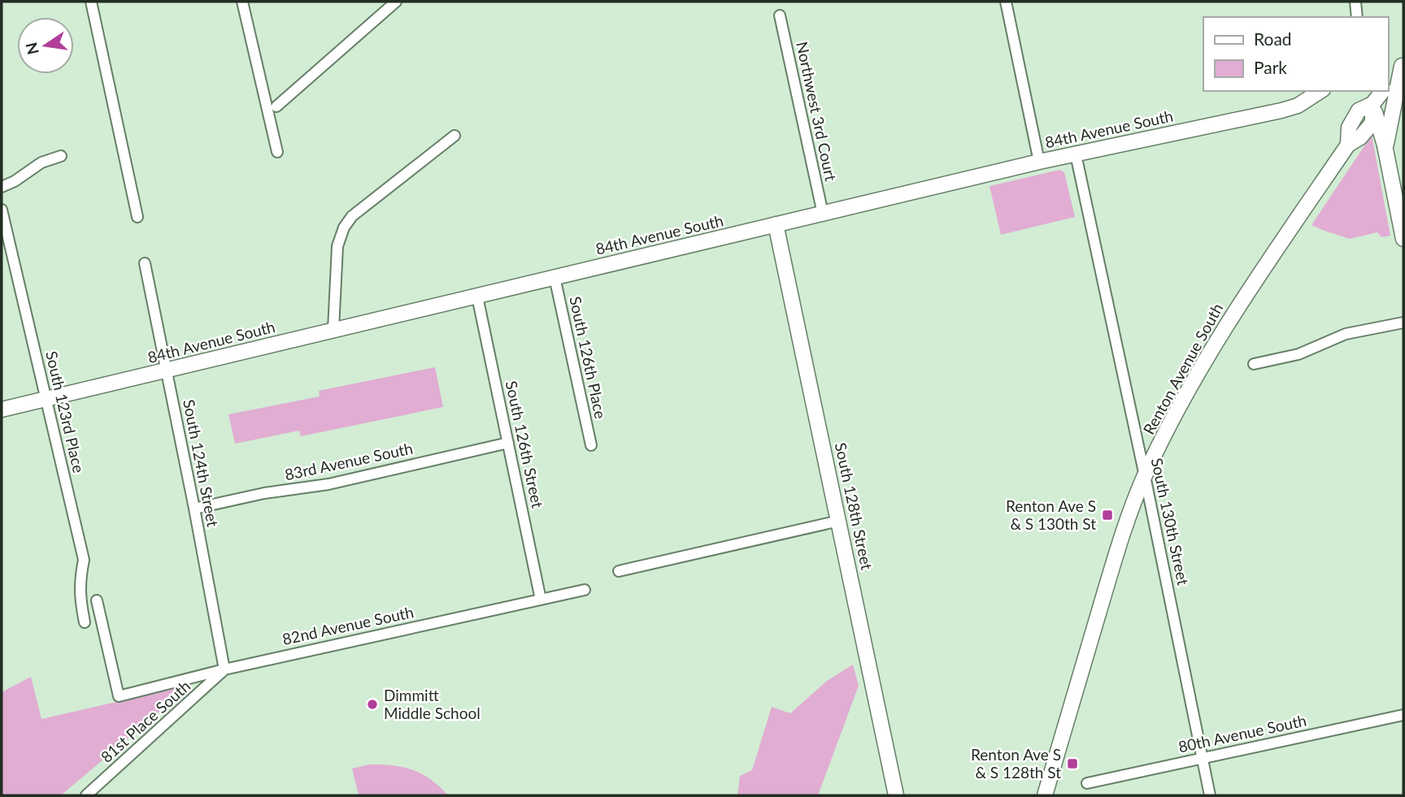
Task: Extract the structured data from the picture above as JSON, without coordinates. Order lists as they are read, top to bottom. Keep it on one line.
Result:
{"streets":{"street":["Northwest 3rd Court","84th Avenue South","South 126th Place","Renton Avenue South","South 123rd Place","South 126th Street","83rd Avenue South","South 124th Street","South 128th Street","South 130th Street","82nd Avenue South","81st Place South","80th Avenue South"]},"crossings":[["Northwest 3rd Court","84th Avenue South"],["84th Avenue South","South 126th Place"],["84th Avenue South","South 123rd Place"],["84th Avenue South","South 126th Street"],["84th Avenue South","South 124th Street"],["84th Avenue South","South 128th Street"],["84th Avenue South","South 130th Street"],["Renton Avenue South","South 130th Street"],["South 126th Street","83rd Avenue South"],["South 126th Street","82nd Avenue South"],["83rd Avenue South","South 124th Street"],["South 124th Street","82nd Avenue South"],["South 124th Street","81st Place South"],["South 130th Street","80th Avenue South"],["82nd Avenue South","81st Place South"]],"places":{"transit":["Renton Ave S & S 130th St","Renton Ave S & S 128th St"],"other":["Dimmitt Middle School"]},"legend":["Road","Park"],"north":"left"}
